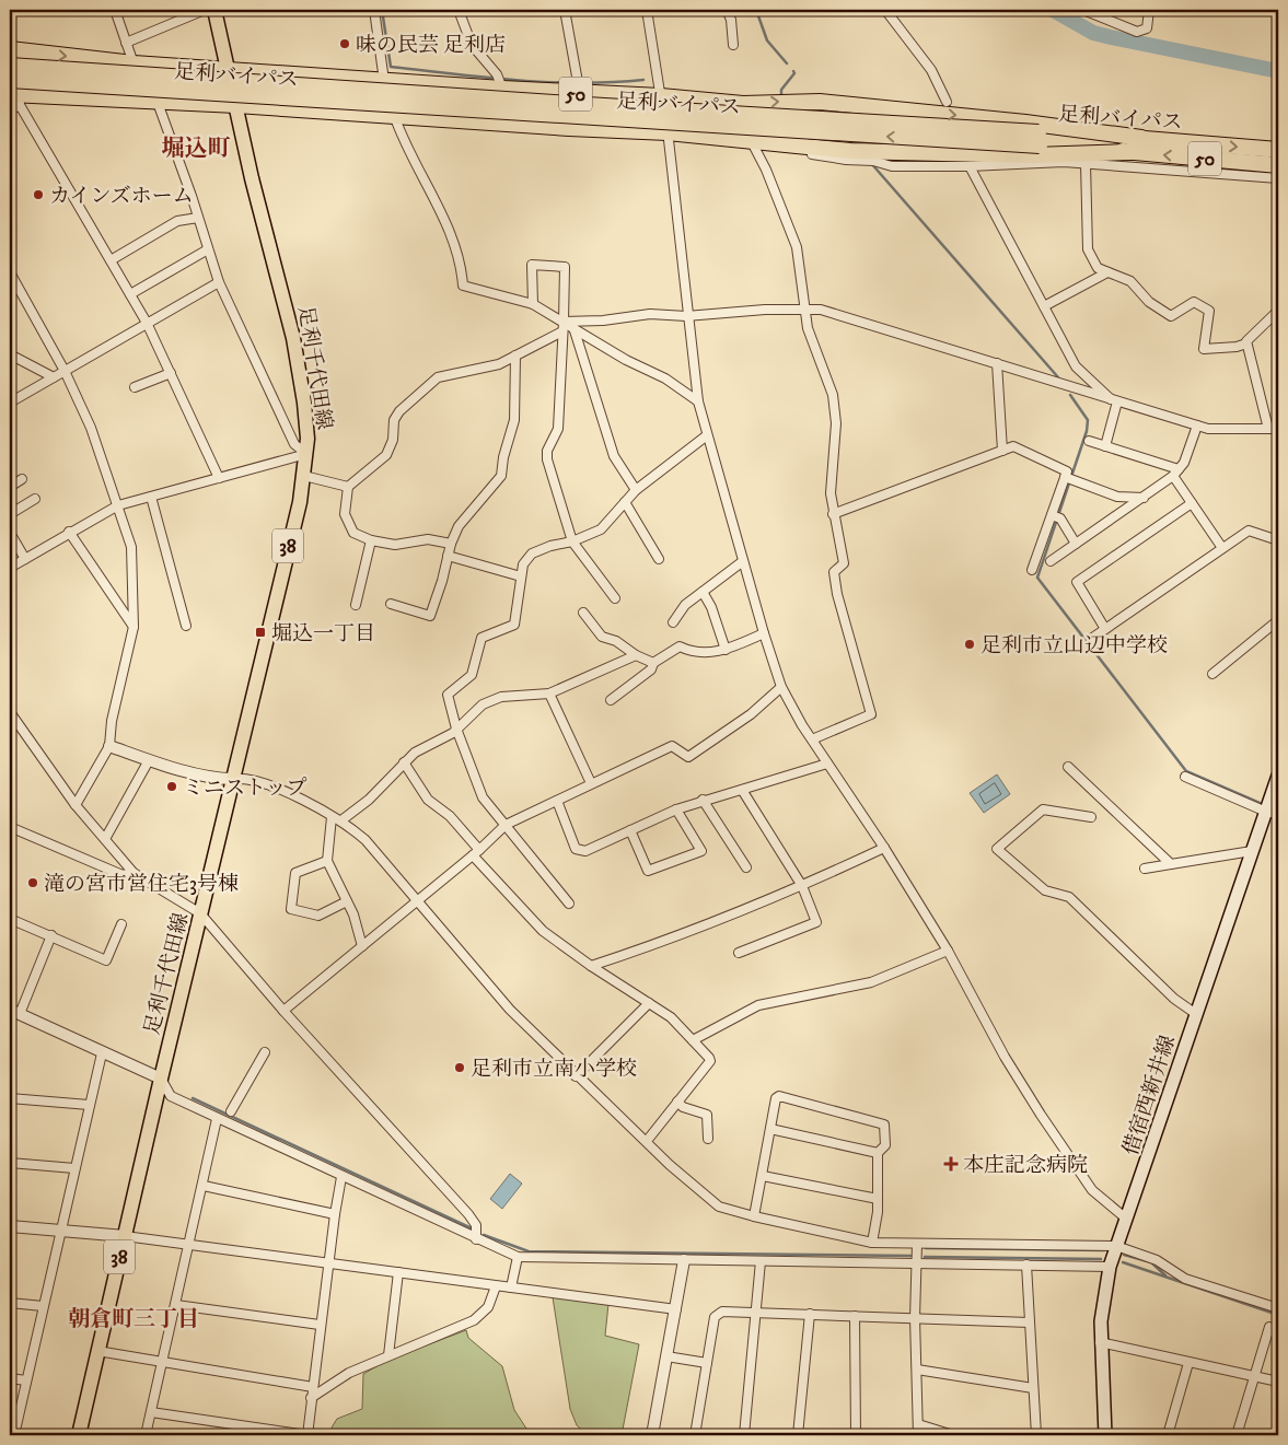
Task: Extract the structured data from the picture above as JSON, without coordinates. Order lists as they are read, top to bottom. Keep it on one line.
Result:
{"streets":{"highway":["足利バイパス","50"],"main road":["足利千代田線","38","借宿西新井線"]},"crossings":[["足利バイパス","50"],["50","足利千代田線"]],"districts":["堀込町","朝倉町三丁目"],"places":{"other":["味の民芸 足利店","カインズホーム","足利市立山辺中学校","ミニストップ","滝の宮市営住宅3号棟","足利市立南小学校"],"transit":["堀込一丁目"],"health":["本庄記念病院"]}}
